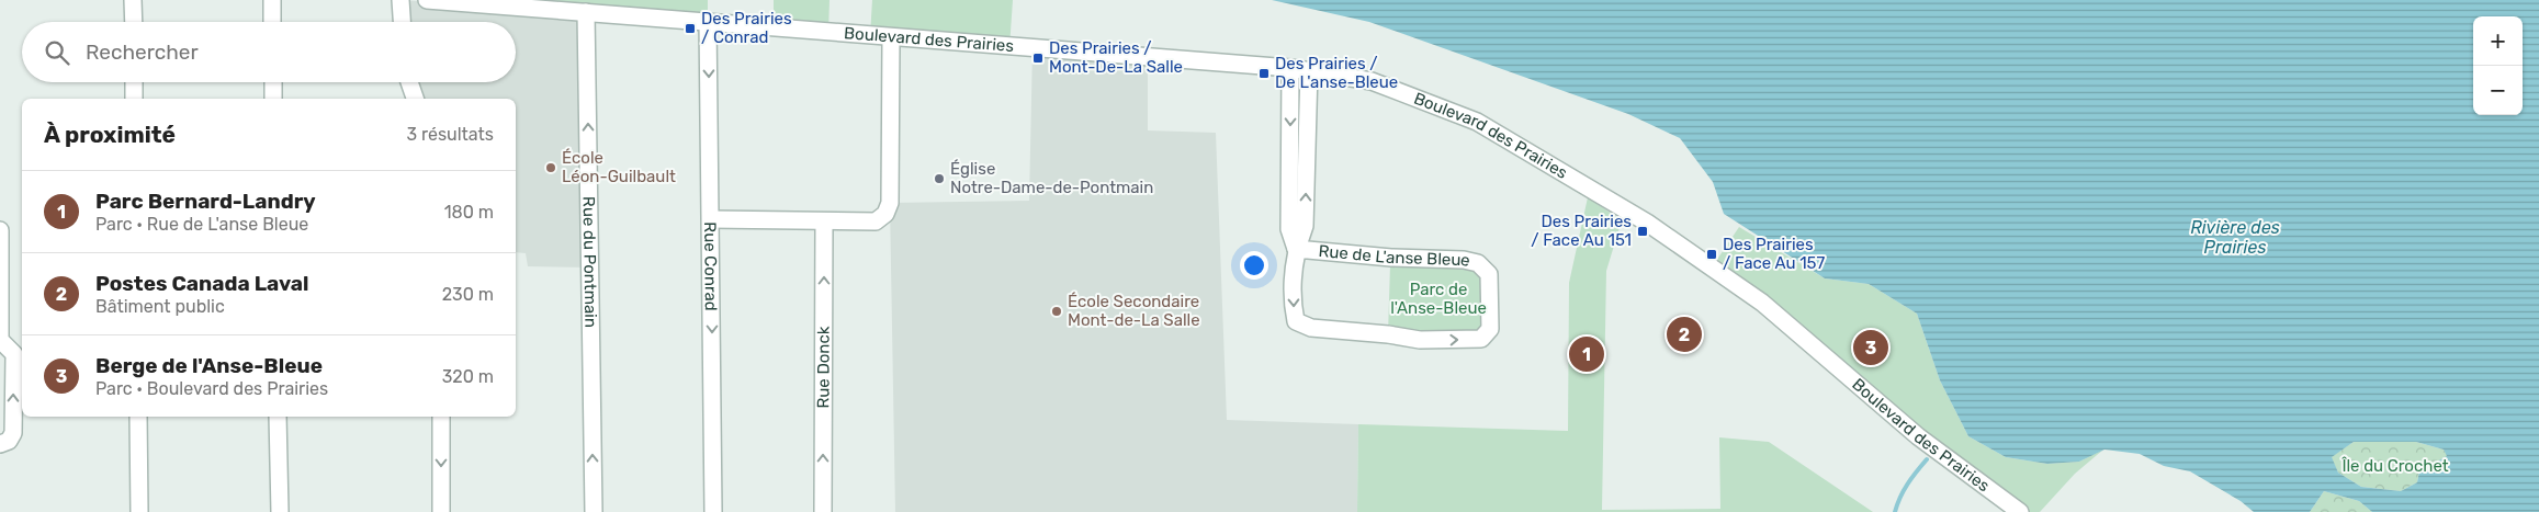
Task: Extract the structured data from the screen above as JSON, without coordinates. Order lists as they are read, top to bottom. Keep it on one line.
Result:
{"streets":{"street":["Boulevard des Prairies","Rue de L'anse Bleue","Rue du Pontmain","Rue Conrad","Rue Donck"]},"crossings":[["Boulevard des Prairies","Rue de L'anse Bleue"],["Boulevard des Prairies","Rue du Pontmain"],["Boulevard des Prairies","Rue Conrad"]],"one_way":["Rue du Pontmain","Rue Conrad","Rue Donck"],"water":["Rivière des Prairies"],"parks":["Parc de l'Anse-Bleue","Île du Crochet"],"places":{"transit":["Des Prairies / Conrad","Des Prairies / Mont-De-La Salle","Des Prairies / De L'anse-Bleue","Des Prairies / Face Au 151","Des Prairies / Face Au 157"],"other":["École Léon-Guilbault","Église Notre-Dame-de-Pontmain","École Secondaire Mont-de-La Salle"]},"page":{"map_buttons":["+","−"],"search":"Rechercher","heading":["À proximité","3 résultats"],"list":[{"mark":"1","name":"Parc Bernard-Landry","note":"Parc · Rue de L'anse Bleue","value":"180 m"},{"mark":"2","name":"Postes Canada Laval","note":"Bâtiment public","value":"230 m"},{"mark":"3","name":"Berge de l'Anse-Bleue","note":"Parc · Boulevard des Prairies","value":"320 m"}],"pins":["2","3","1"]}}
